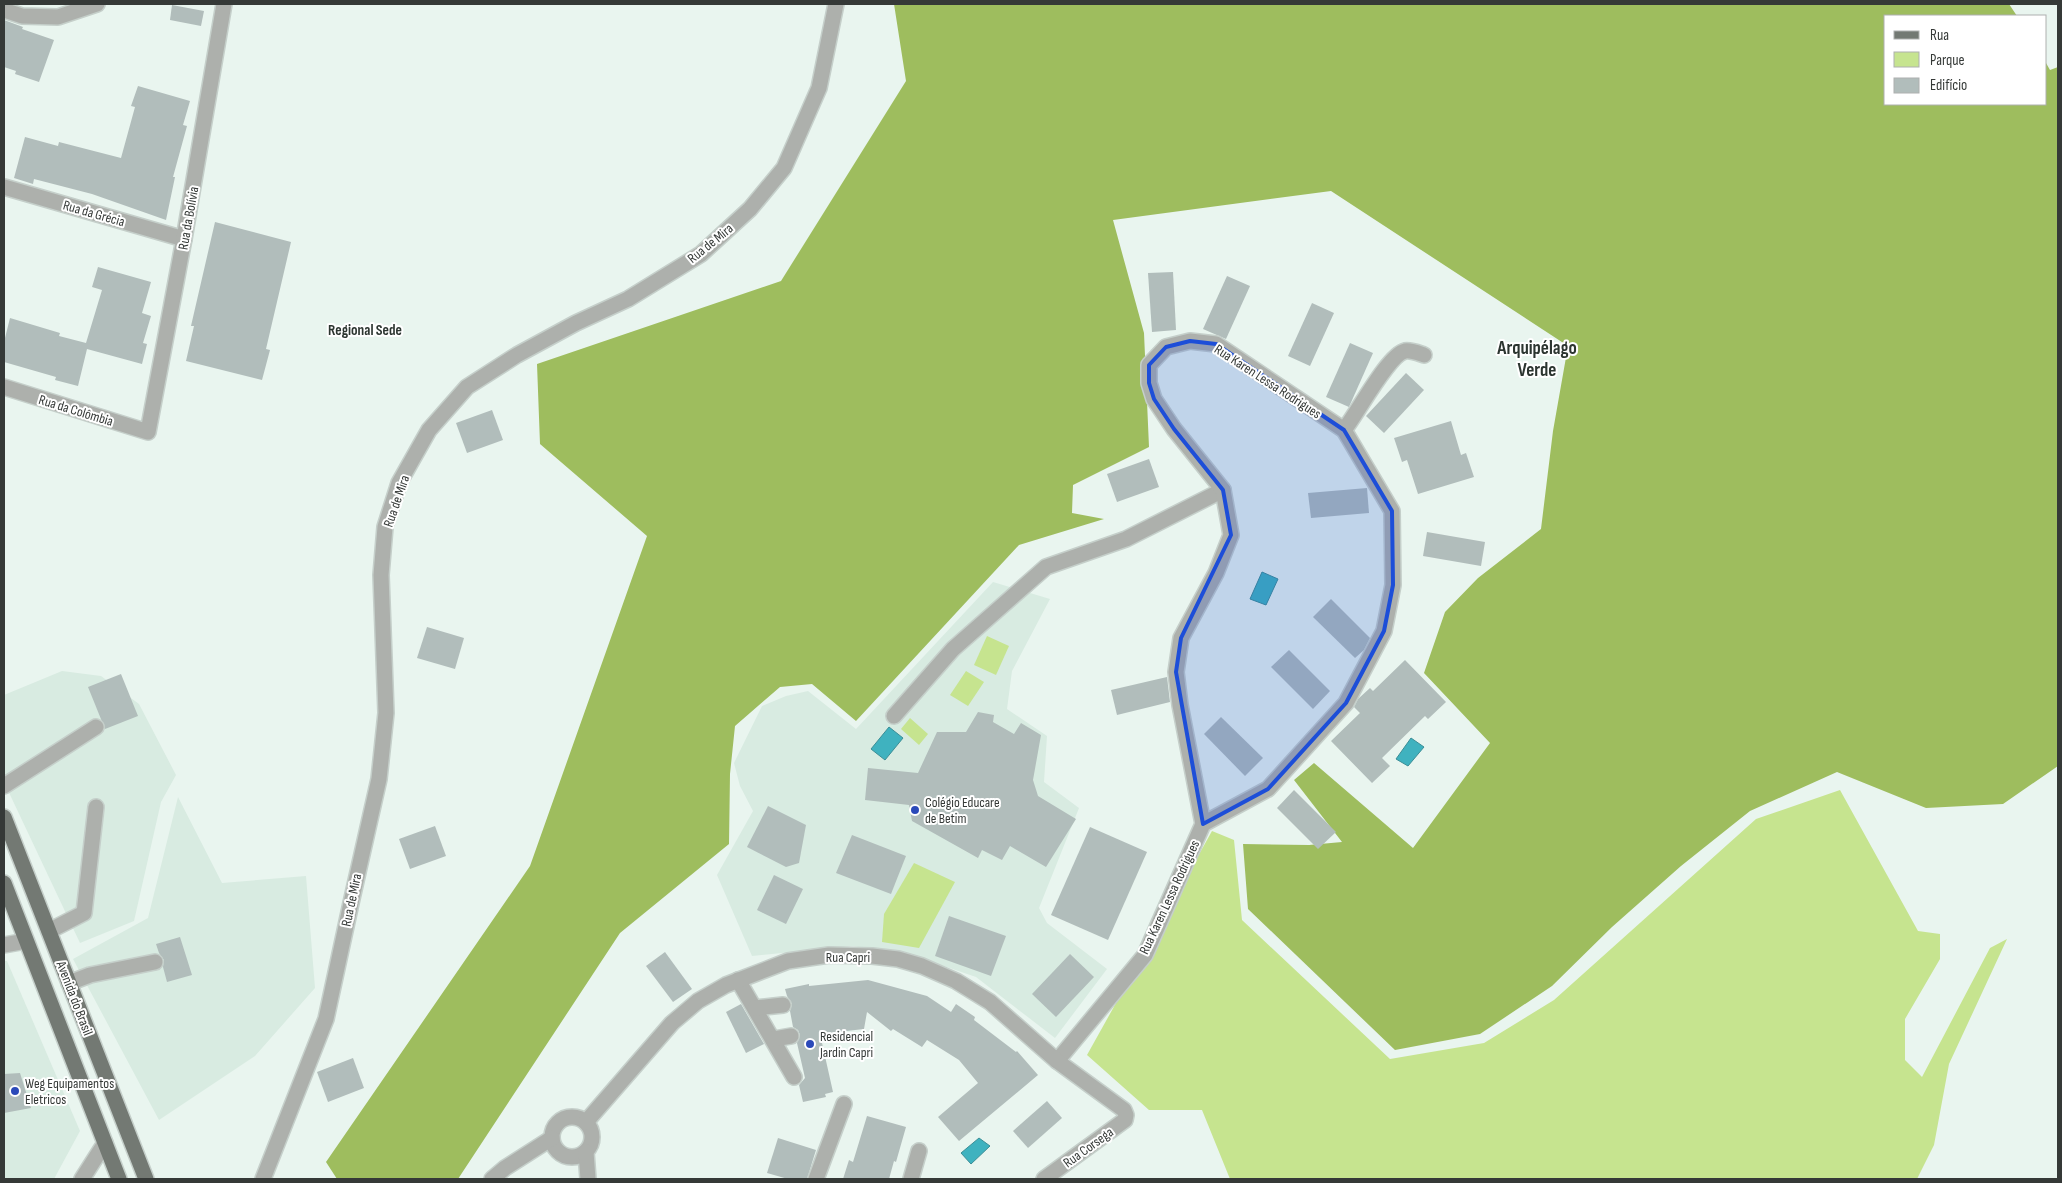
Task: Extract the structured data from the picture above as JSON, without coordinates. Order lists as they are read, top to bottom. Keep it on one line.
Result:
{"streets":{"main road":["Avenida do Brasil"],"street":["Rua da Grécia","Rua da Bolívia","Rua de Mira","Rua Karen Lessa Rodrigues","Rua da Colômbia","Rua Capri","Rua Corsega"]},"crossings":[["Rua da Grécia","Rua da Bolívia"],["Rua da Bolívia","Rua da Colômbia"],["Rua Karen Lessa Rodrigues","Rua Capri"],["Rua Capri","Rua Corsega"]],"districts":["Regional Sede","Arquipélago Verde"],"places":["Colégio Educare de Betim","Residencial Jardin Capri","Weg Equipamentos Eletricos"],"legend":["Rua","Parque","Edifício"]}
